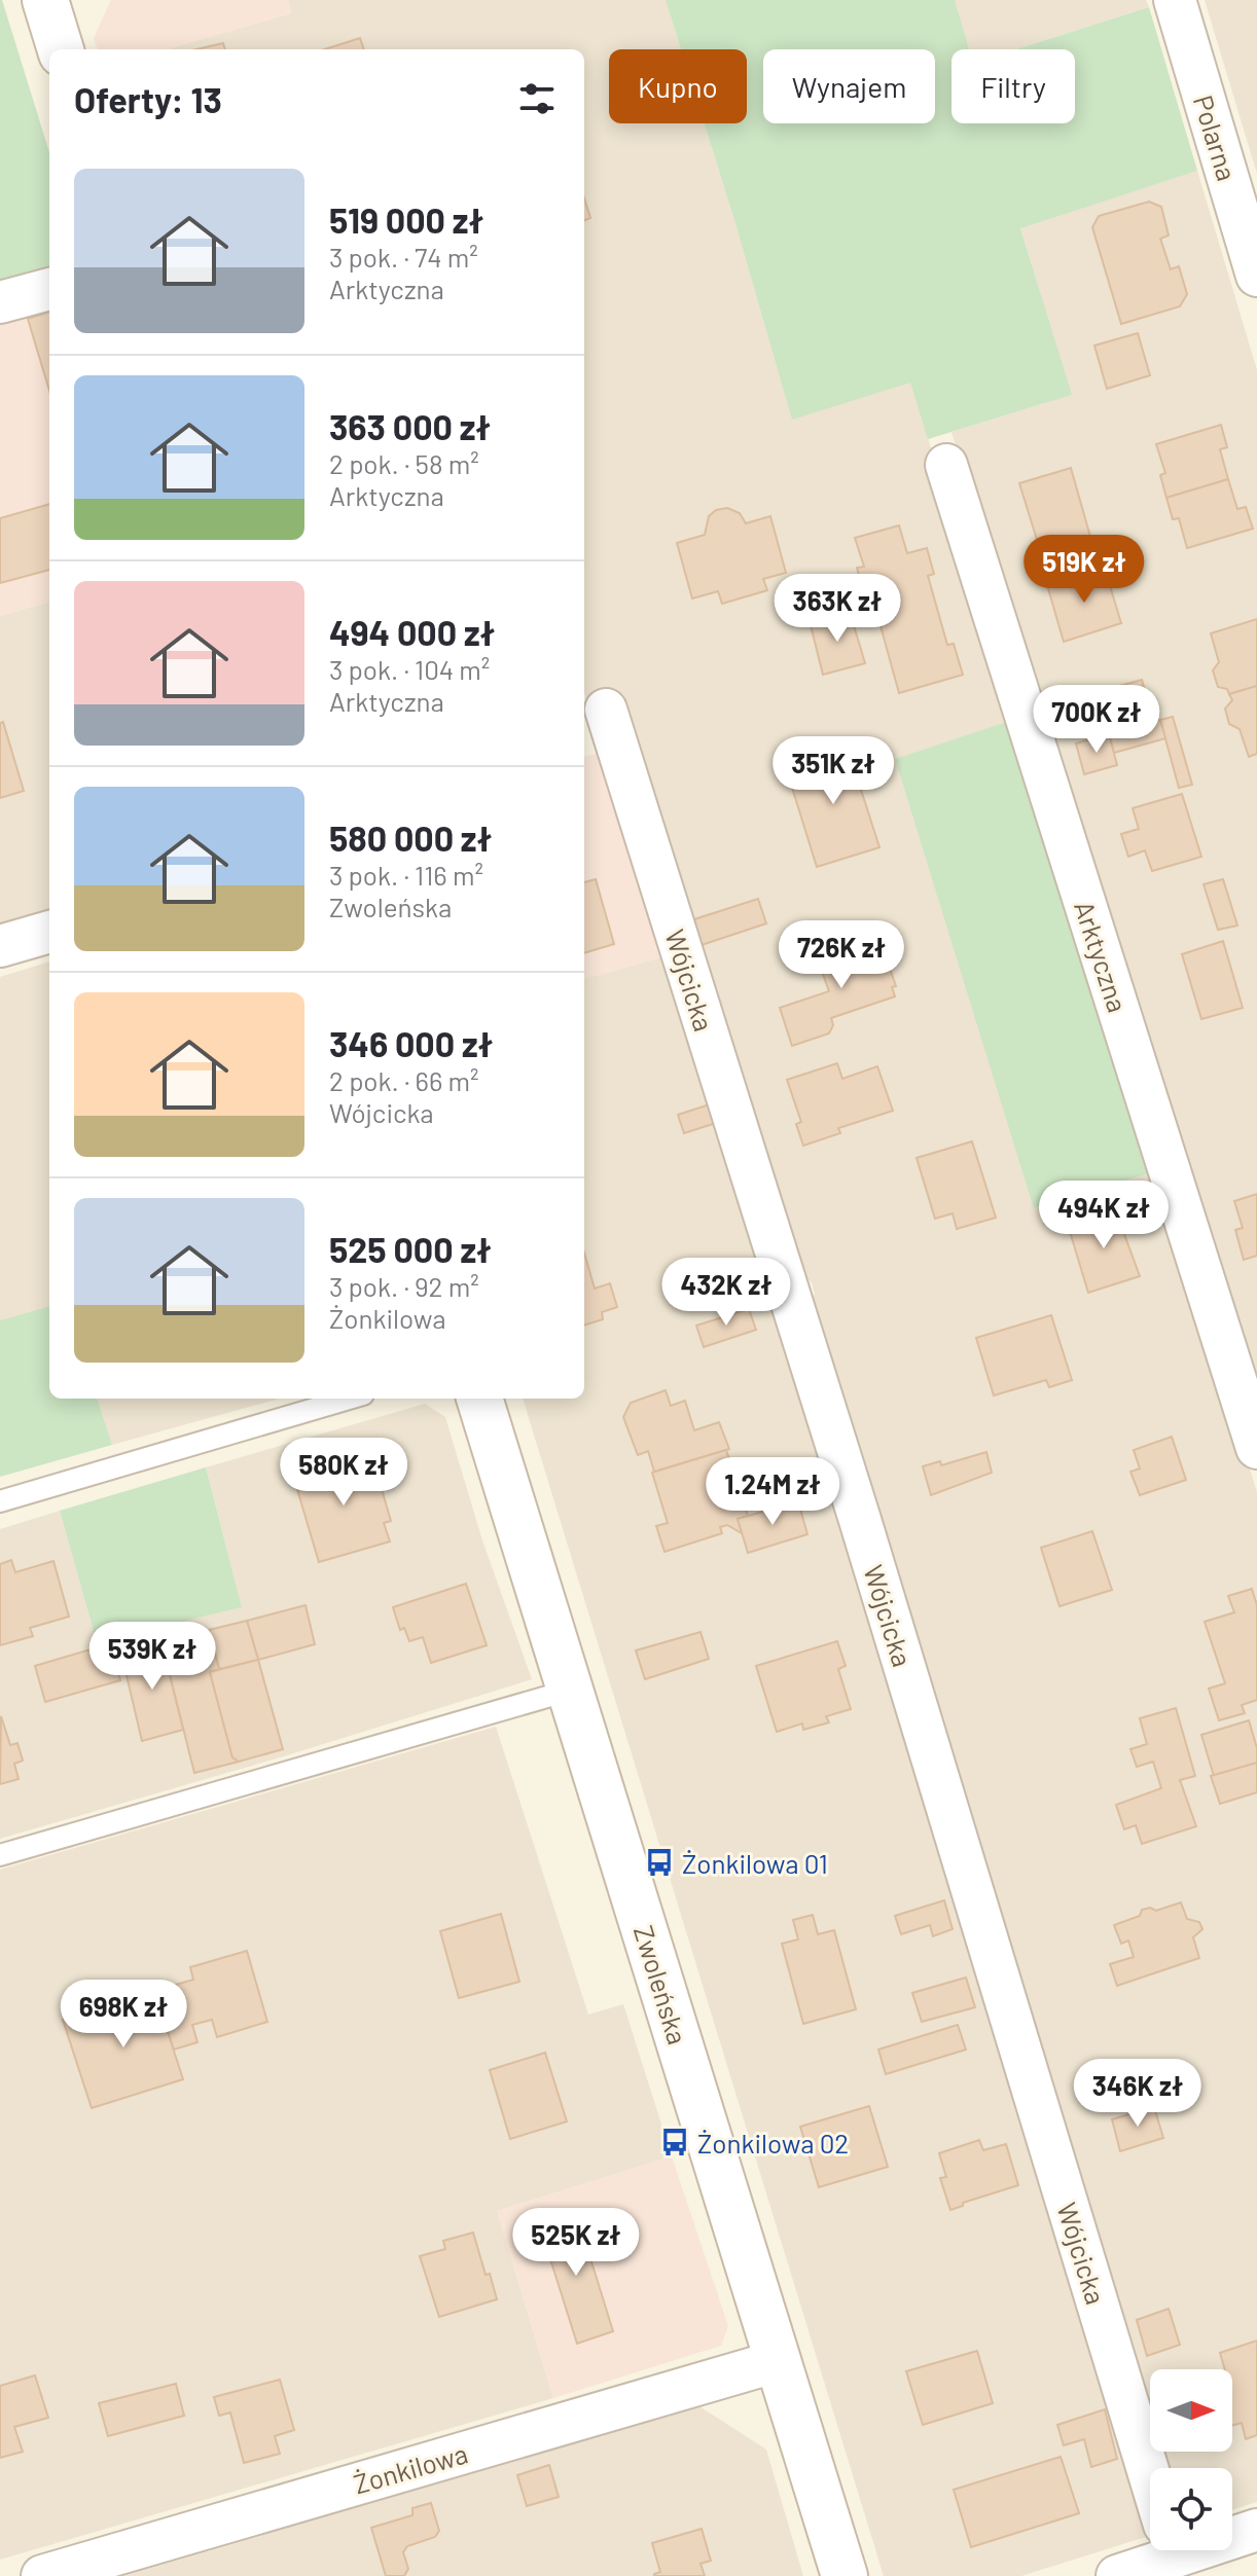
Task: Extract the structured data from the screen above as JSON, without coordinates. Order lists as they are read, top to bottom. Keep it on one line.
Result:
{"streets":{"street":["Polarna","Arktyczna","Wójcicka","Zwoleńska","Żonkilowa"]},"crossings":[["Zwoleńska","Żonkilowa"]],"places":{"bus stop":["Żonkilowa 01","Żonkilowa 02"]},"north":"right","page":{"chip":["Kupno","Wynajem","Filtry"],"heading":"Oferty: 13","list":[{"name":"519 000 zł","note":"3 pok. · 74 m² · Arktyczna"},{"name":"363 000 zł","note":"2 pok. · 58 m² · Arktyczna"},{"name":"494 000 zł","note":"3 pok. · 104 m² · Arktyczna"},{"name":"580 000 zł","note":"3 pok. · 116 m² · Zwoleńska"},{"name":"346 000 zł","note":"2 pok. · 66 m² · Wójcicka"},{"name":"525 000 zł","note":"3 pok. · 92 m² · Żonkilowa"}],"price":["519K zł","363K zł","700K zł","351K zł","726K zł","494K zł","432K zł","580K zł","1.24M zł","539K zł","698K zł","346K zł","525K zł"]}}
